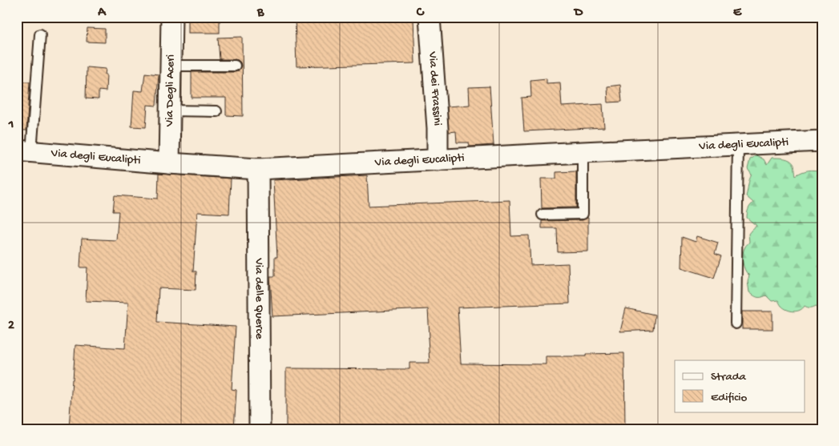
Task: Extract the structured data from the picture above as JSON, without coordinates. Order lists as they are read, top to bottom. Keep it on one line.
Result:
{"streets":{"street":["Via dei Frassini","Via Degli Aceri","Via degli Eucalipti","Via delle Querce"]},"crossings":[["Via dei Frassini","Via degli Eucalipti"],["Via Degli Aceri","Via degli Eucalipti"],["Via degli Eucalipti","Via delle Querce"]],"legend":["Strada","Edificio"],"grid":{"columns":["A","B","C","D","E"],"rows":["1","2"]}}
